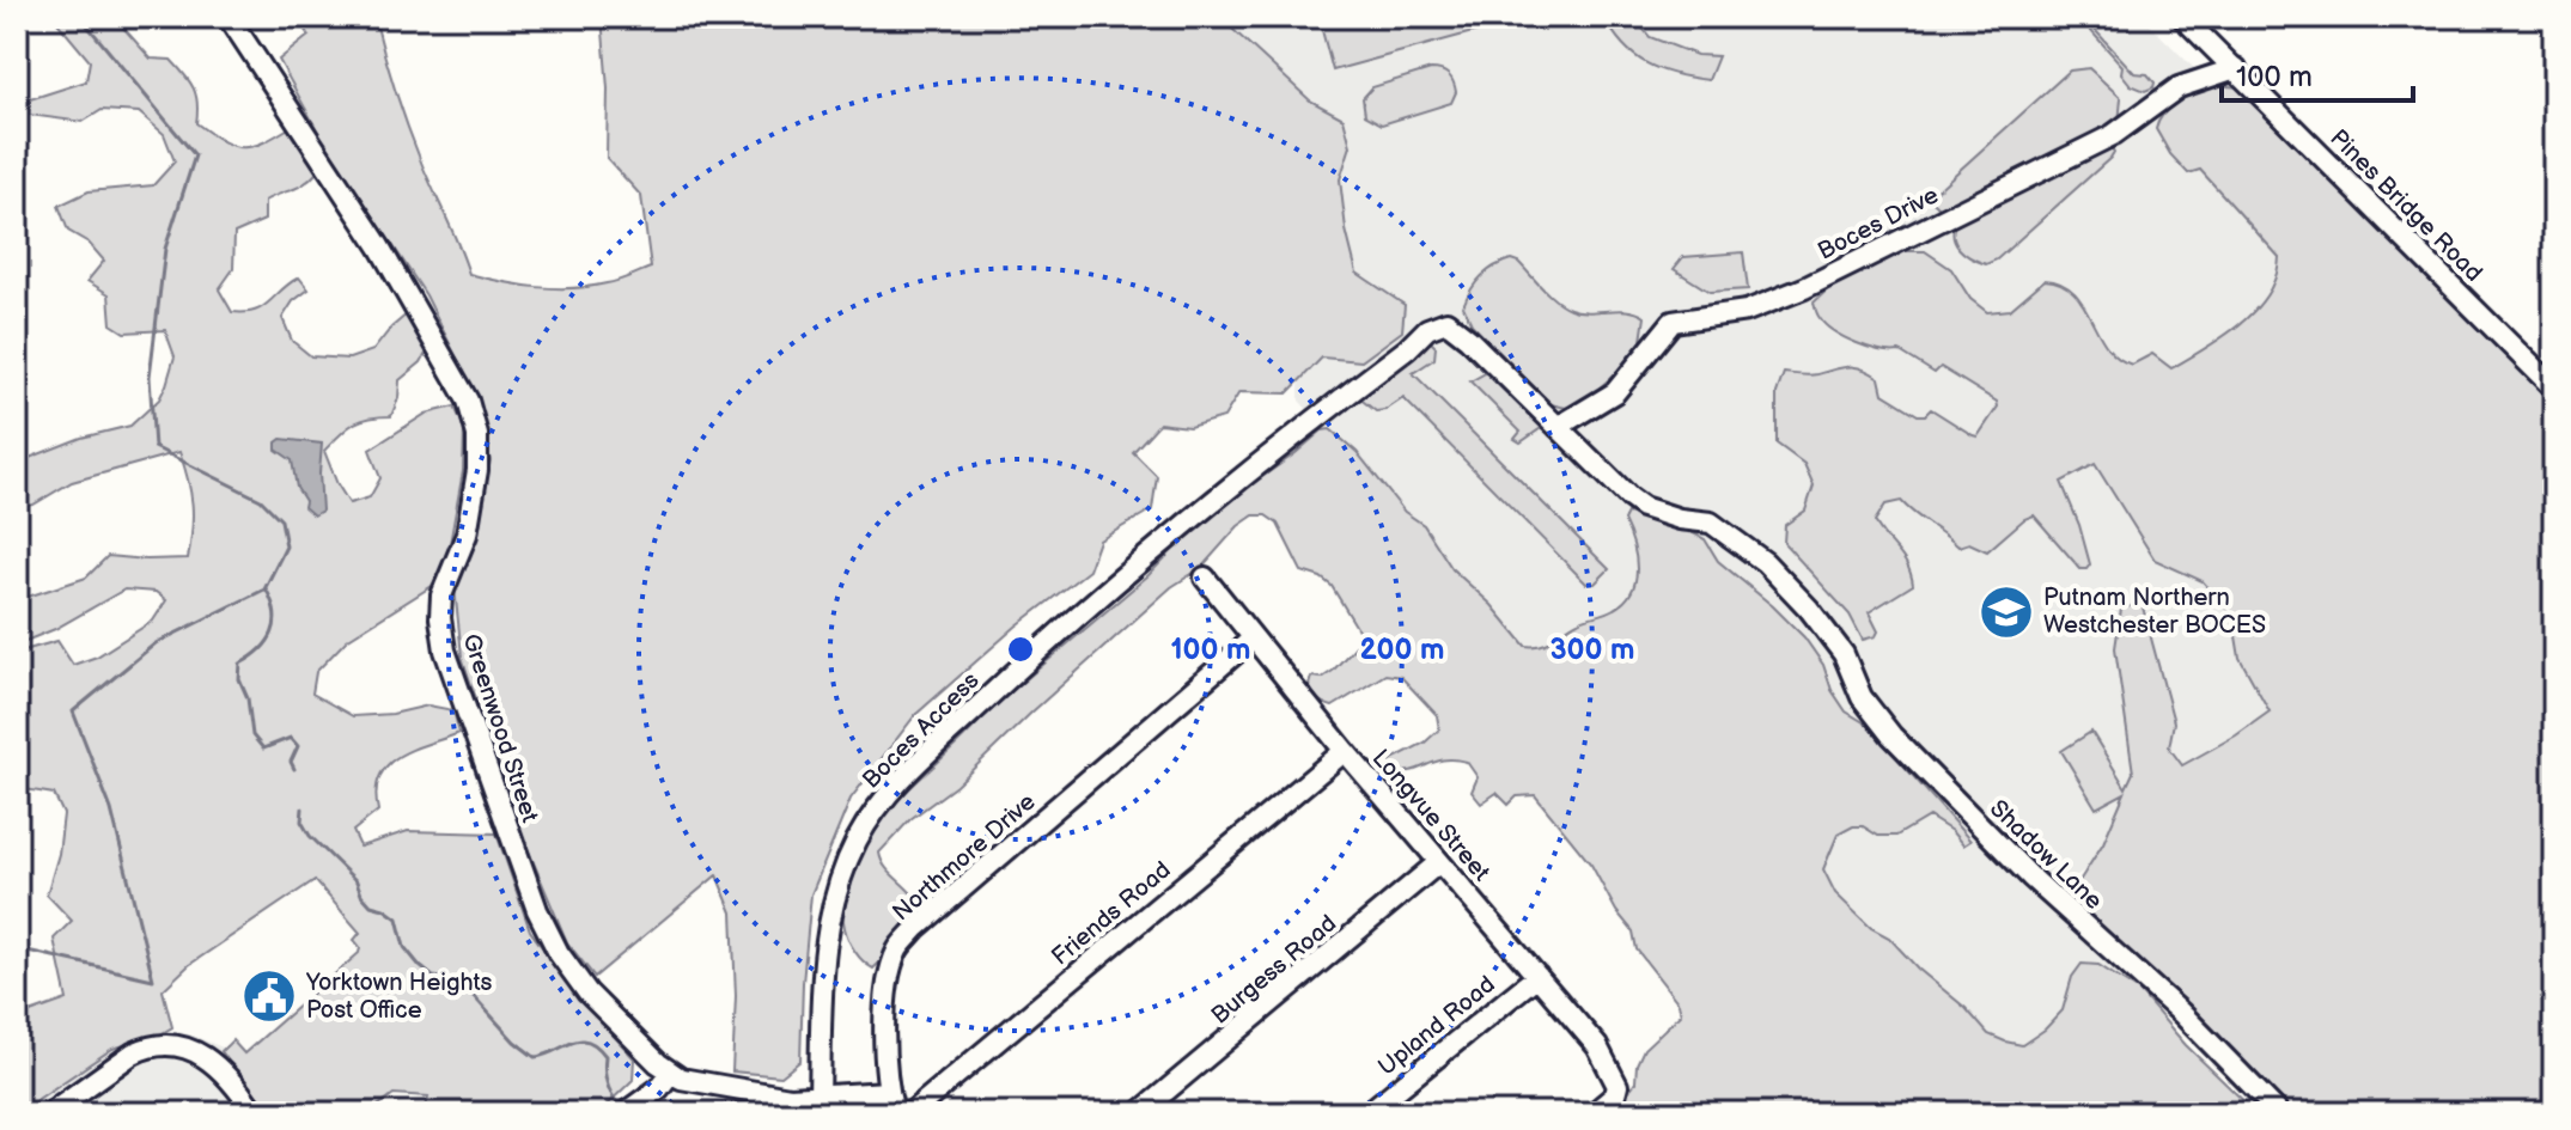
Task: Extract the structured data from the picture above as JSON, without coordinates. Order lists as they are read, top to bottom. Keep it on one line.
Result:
{"streets":{"street":["Pines Bridge Road","Boces Drive","Greenwood Street","Boces Access","Longvue Street","Shadow Lane","Northmore Drive","Friends Road","Burgess Road","Upland Road"]},"crossings":[["Pines Bridge Road","Boces Drive"],["Boces Drive","Boces Access"],["Boces Drive","Shadow Lane"],["Boces Access","Shadow Lane"],["Longvue Street","Northmore Drive"],["Longvue Street","Friends Road"],["Longvue Street","Burgess Road"],["Longvue Street","Upland Road"]],"places":{"school or university":["Putnam Northern Westchester BOCES"],"public building":["Yorktown Heights Post Office"]},"scale_bar":"100 m","rings":["100 m","200 m","300 m"]}
